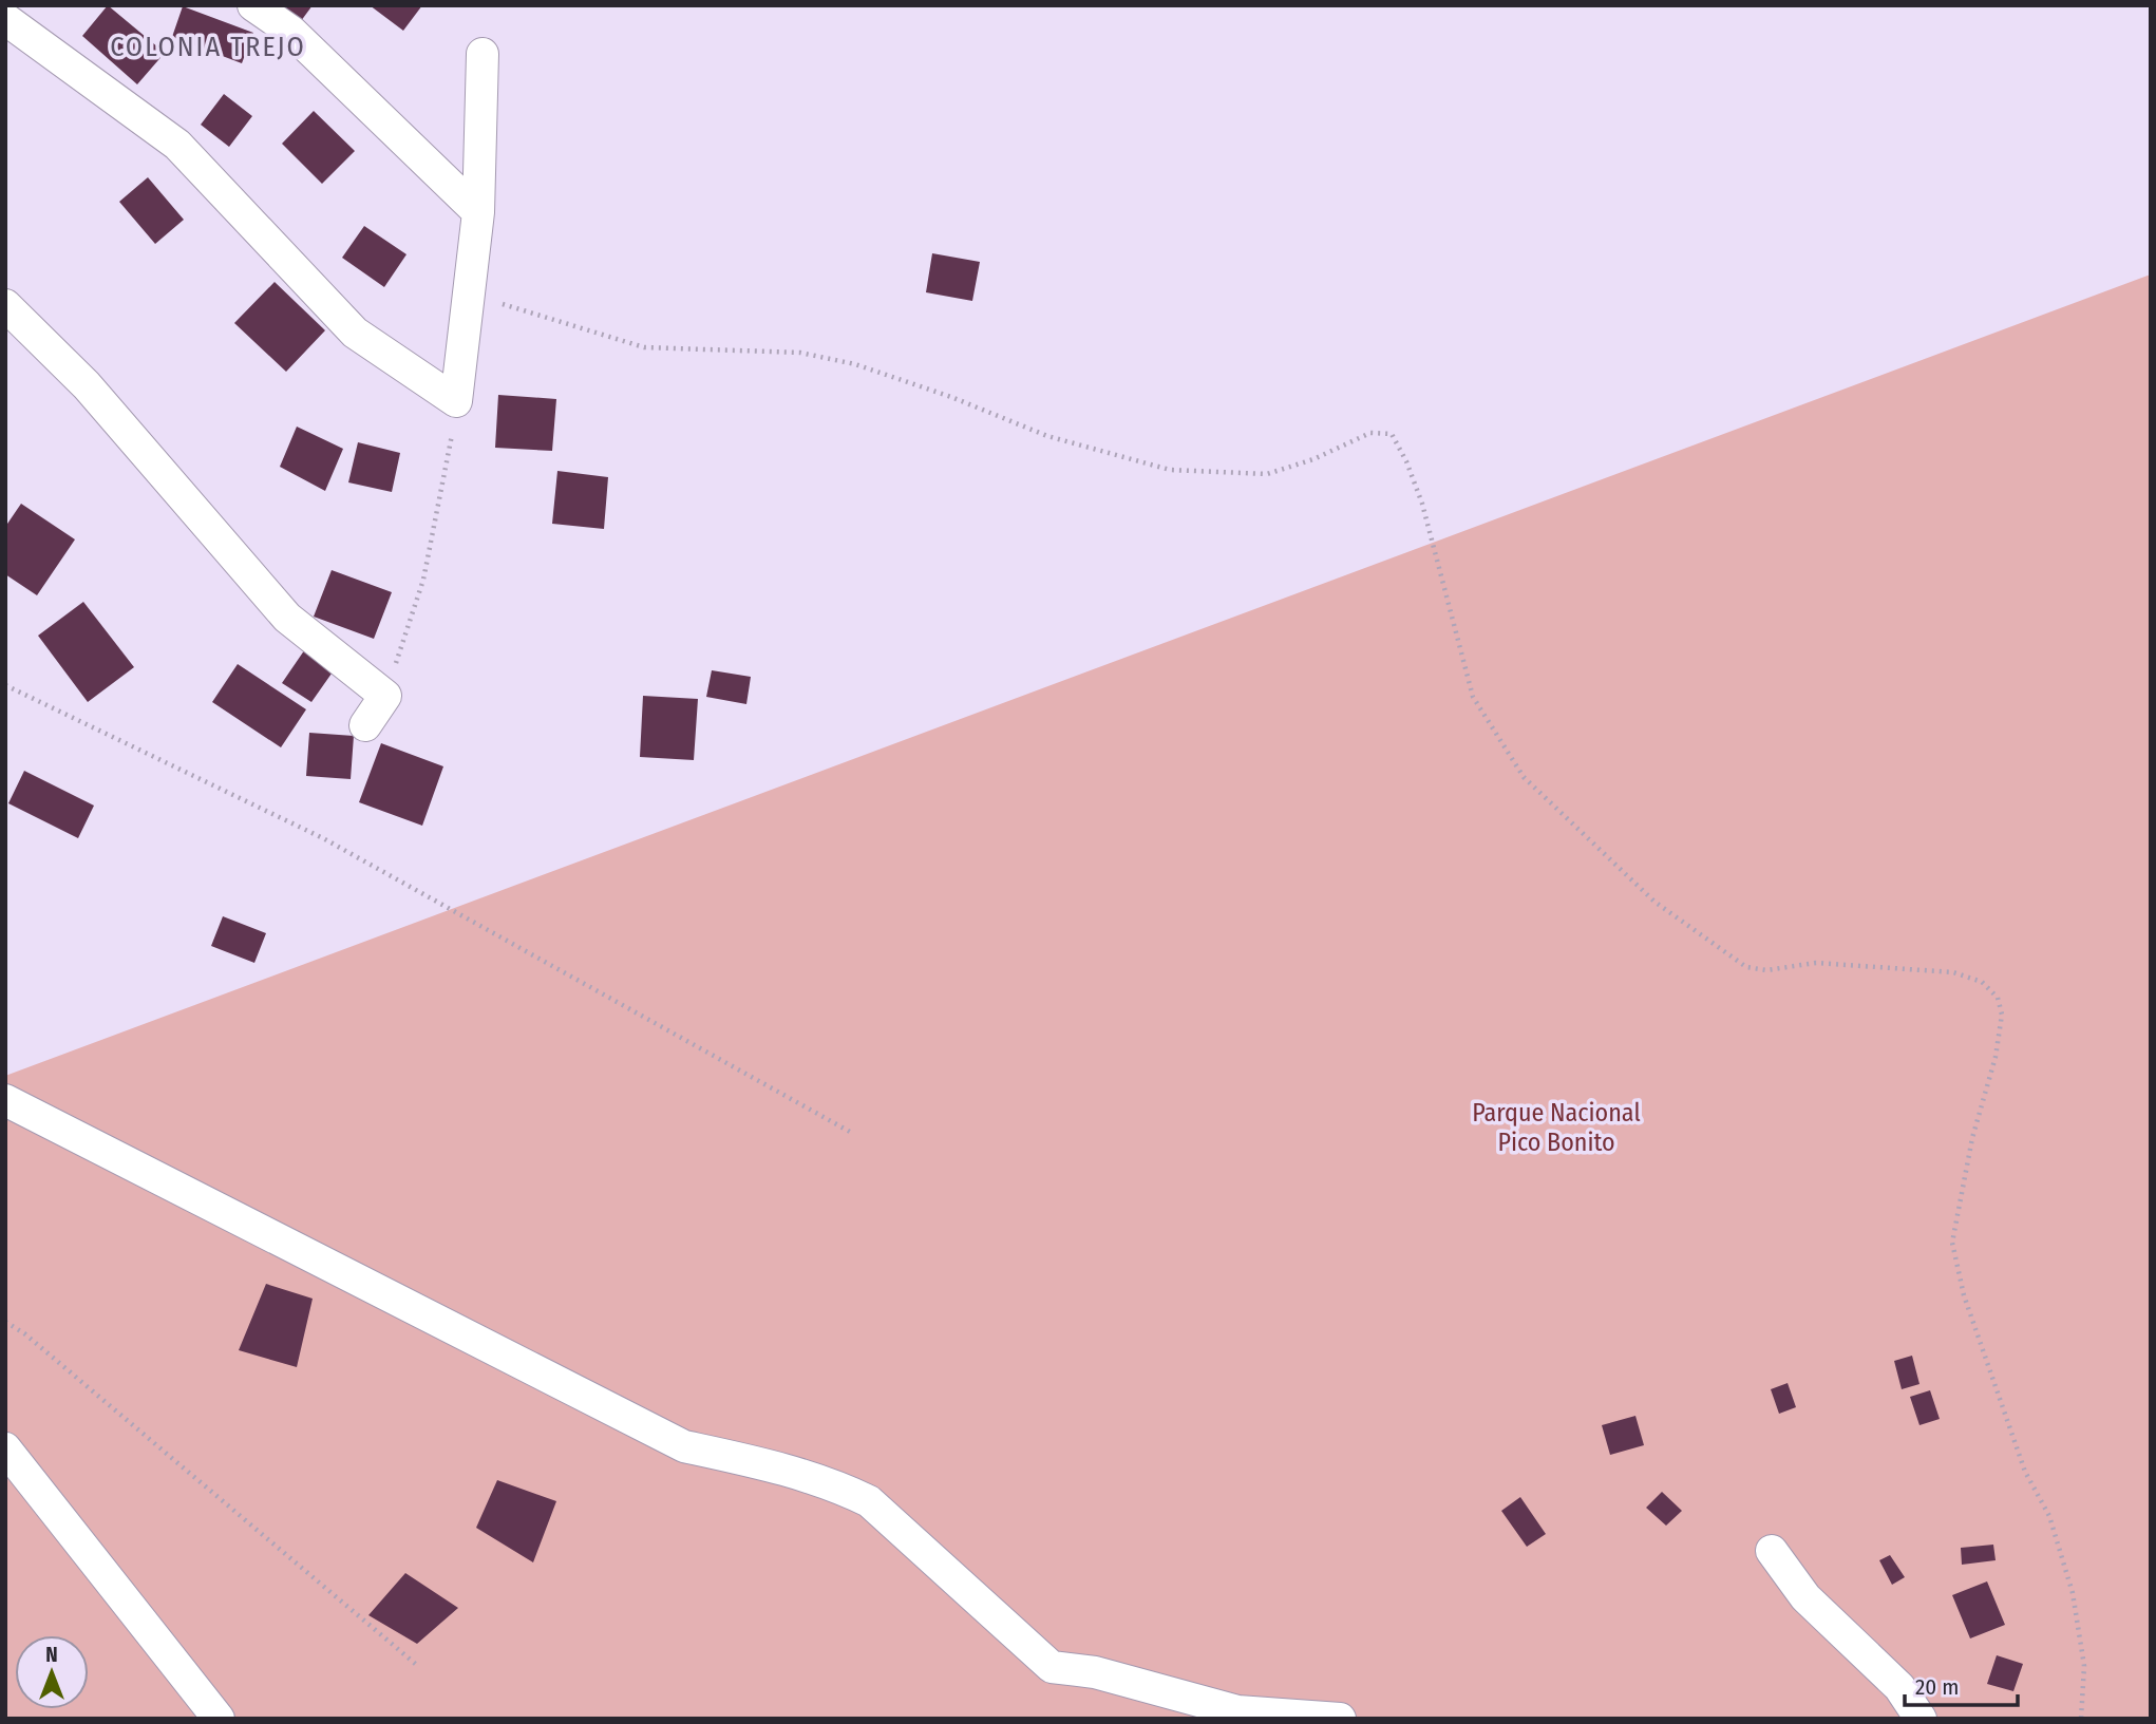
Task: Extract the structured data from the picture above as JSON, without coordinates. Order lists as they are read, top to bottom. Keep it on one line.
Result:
{"districts":["COLONIA TREJO"],"parks":["Parque Nacional Pico Bonito"],"scale_bar":"20 m","north":"top"}
